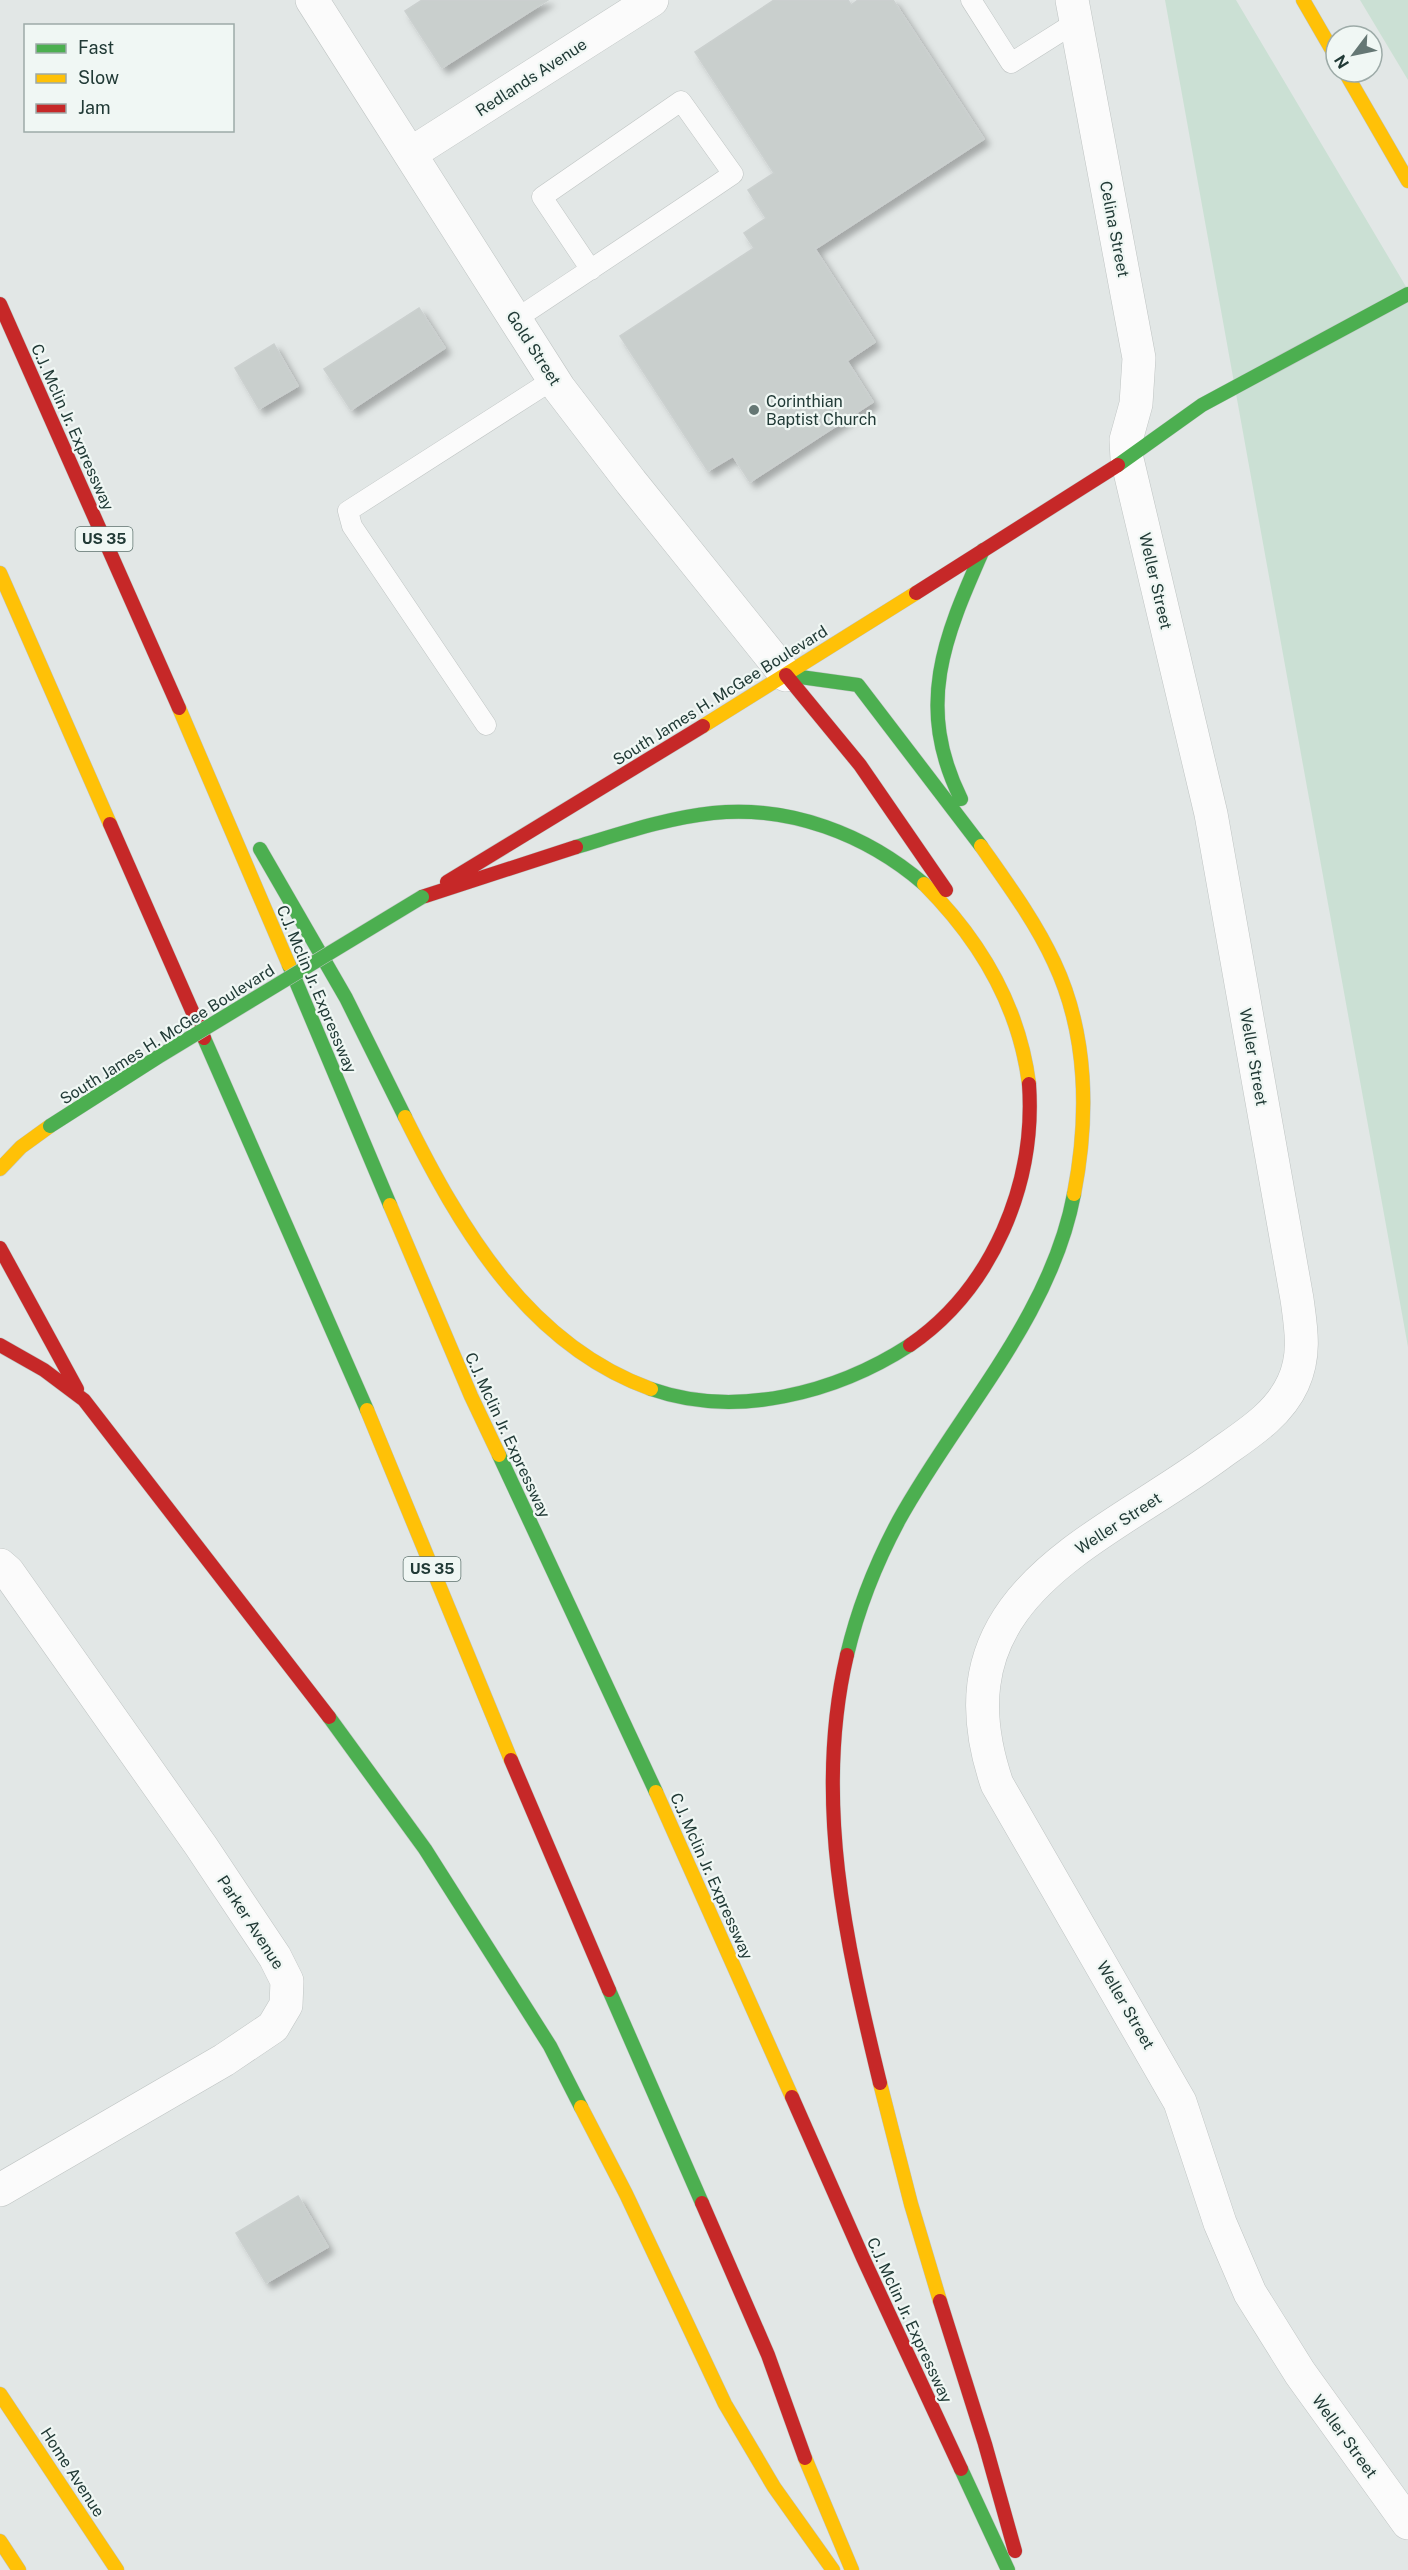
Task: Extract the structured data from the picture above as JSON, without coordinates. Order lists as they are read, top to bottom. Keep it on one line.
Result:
{"streets":{"main road":["C.J. Mclin Jr. Expressway","US 35","South James H. McGee Boulevard","Home Avenue"],"street":["Redlands Avenue","Celina Street","Gold Street","Weller Street","Parker Avenue"]},"crossings":[["Redlands Avenue","Gold Street"],["Celina Street","Weller Street"],["Celina Street","South James H. McGee Boulevard"],["Gold Street","South James H. McGee Boulevard"],["Weller Street","South James H. McGee Boulevard"]],"places":["Corinthian Baptist Church"],"legend":["Fast","Slow","Jam"],"north":"bottom left"}
